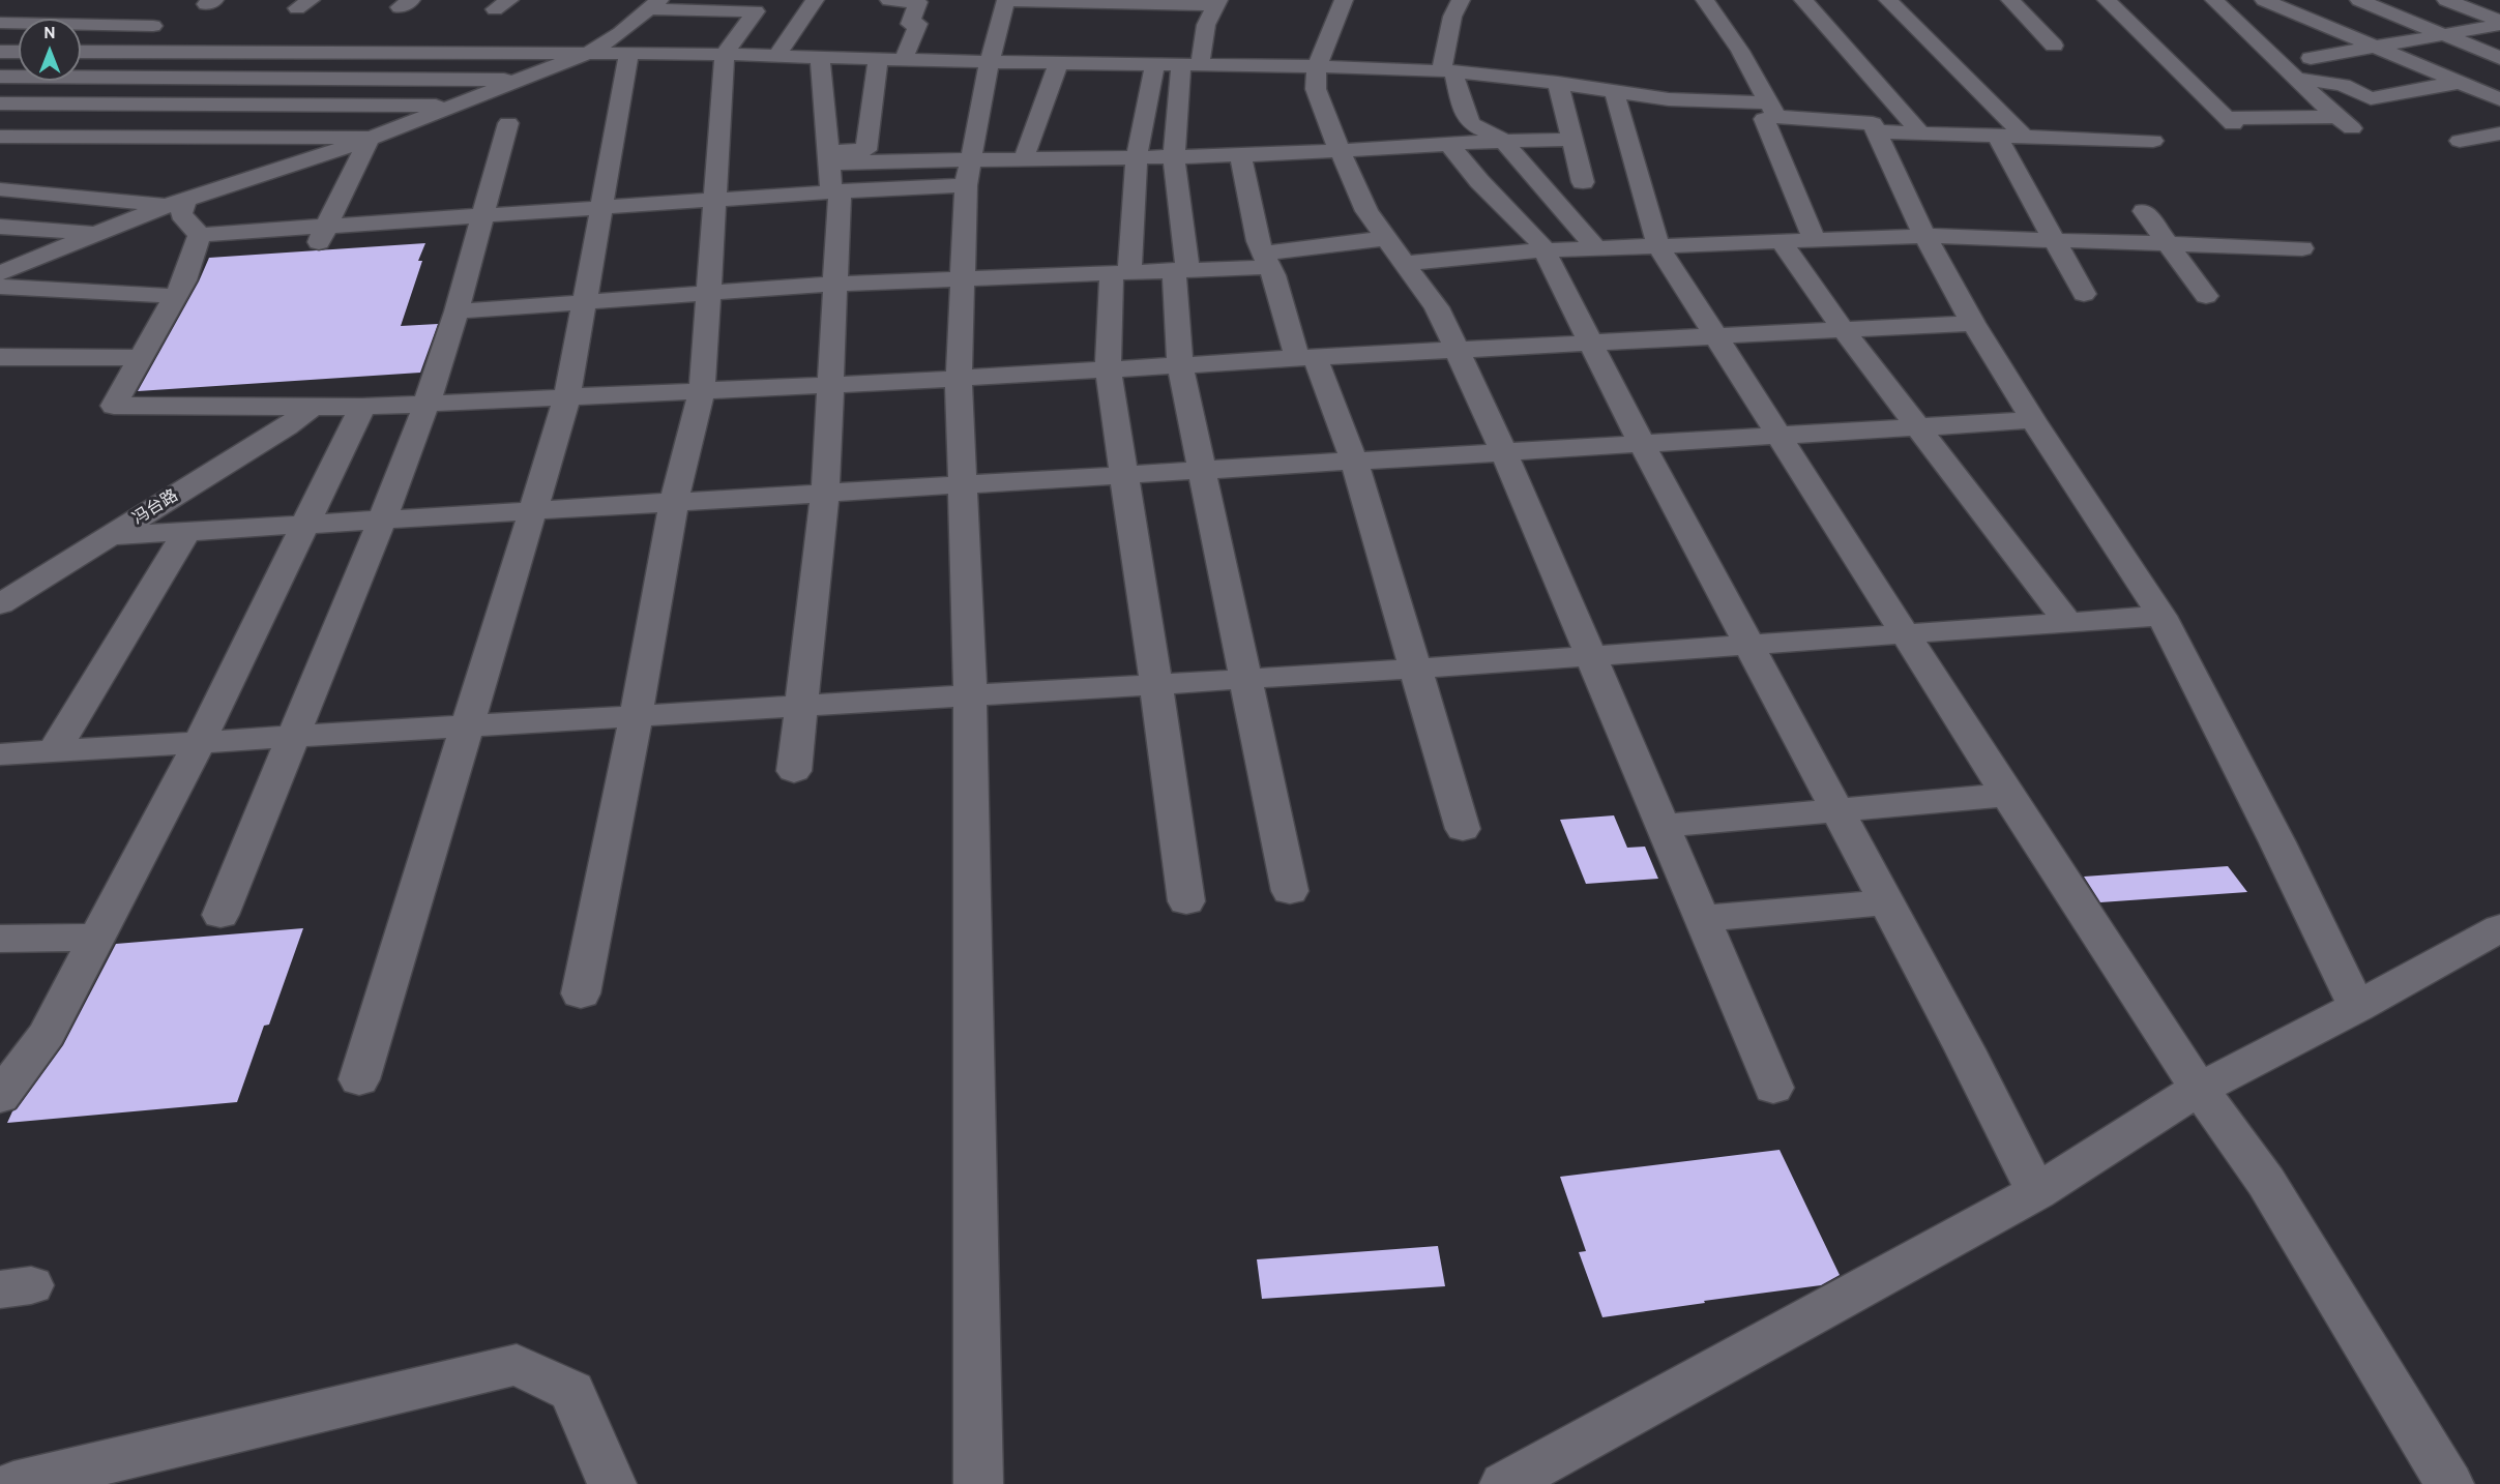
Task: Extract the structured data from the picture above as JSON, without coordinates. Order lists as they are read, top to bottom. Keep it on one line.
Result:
{"streets":{"street":["冯台路"]},"north":"top"}
